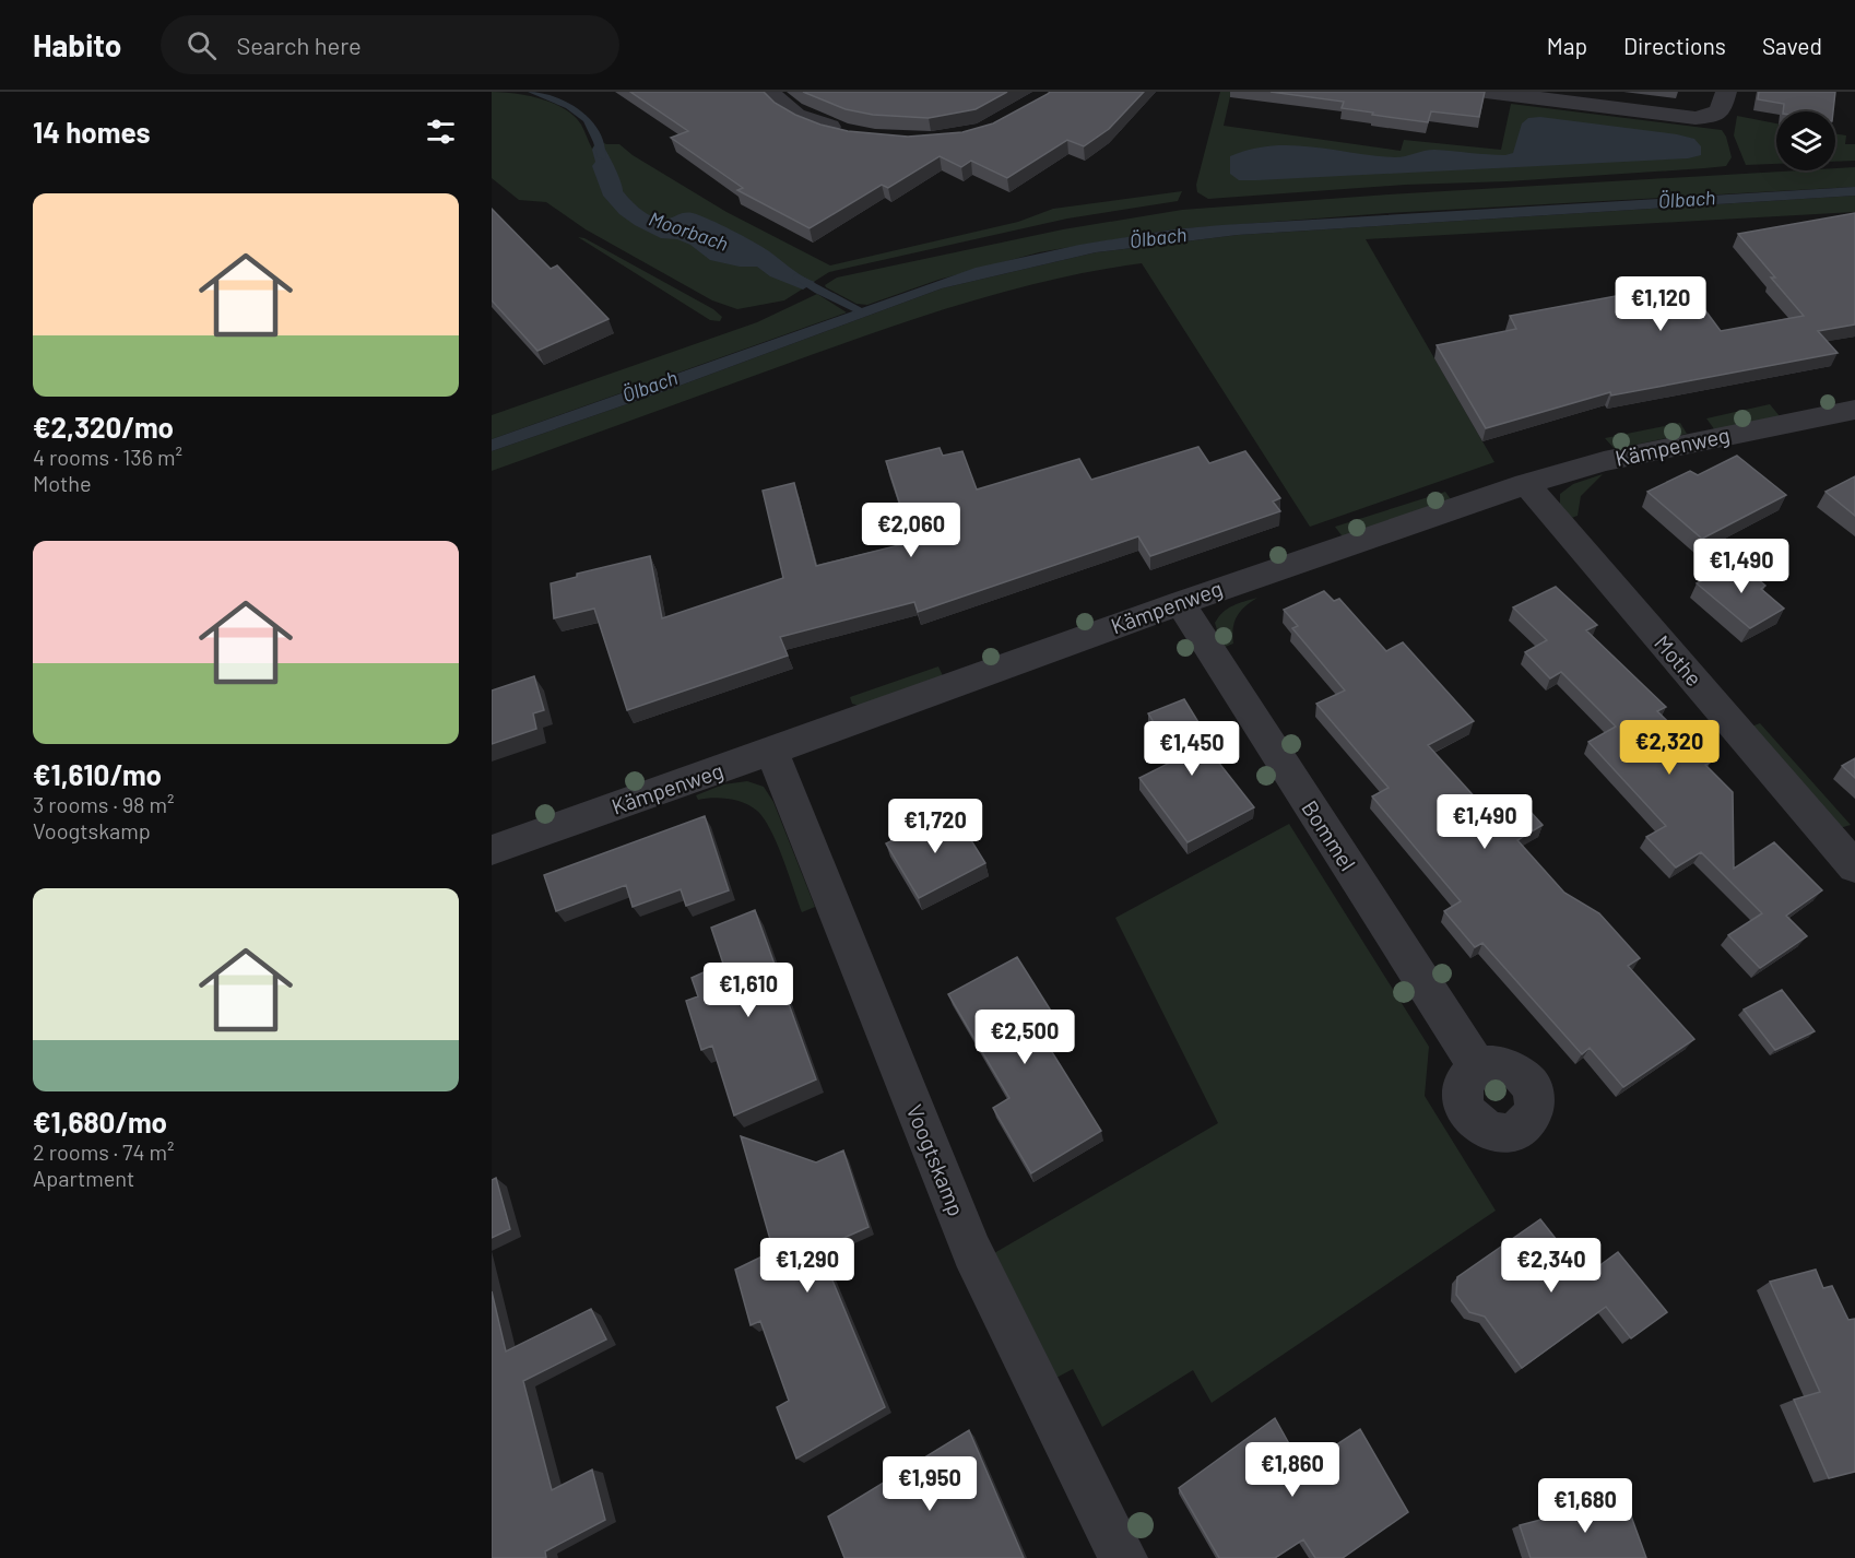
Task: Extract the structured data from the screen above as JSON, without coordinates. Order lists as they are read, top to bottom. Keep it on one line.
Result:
{"streets":{"street":["Kämpenweg","Mothe","Bommel","Voogtskamp"]},"crossings":[["Kämpenweg","Mothe"],["Kämpenweg","Bommel"],["Kämpenweg","Voogtskamp"]],"water":["Ölbach","Moorbach"],"page":{"header":"Habito","search":"Search here","nav":["Map","Directions","Saved"],"heading":"14 homes","list":[{"name":"€2,320/mo","note":"4 rooms · 136 m² · Mothe"},{"name":"€1,610/mo","note":"3 rooms · 98 m² · Voogtskamp"},{"name":"€1,680/mo","note":"2 rooms · 74 m² · Apartment"}],"price":["€1,120","€2,060","€1,490","€2,320","€1,450","€1,490","€1,720","€1,610","€2,500","€1,290","€2,340","€1,860","€1,950","€1,680"]}}
